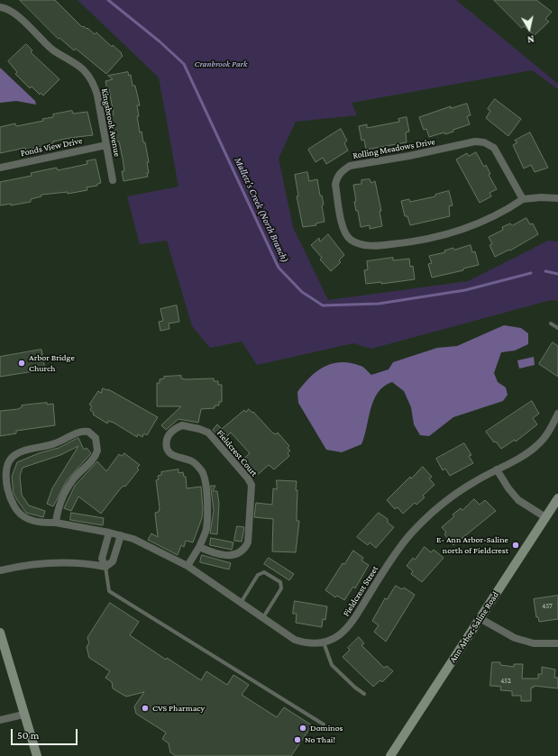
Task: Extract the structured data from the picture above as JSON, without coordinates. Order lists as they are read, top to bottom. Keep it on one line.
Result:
{"streets":{"main road":["Ann Arbor-Saline Road"],"street":["Kingsbrook Avenue","Ponds View Drive","Rolling Meadows Drive","Fieldcrest Court","Fieldcrest Street"]},"crossings":[["Kingsbrook Avenue","Ponds View Drive"],["Fieldcrest Court","Fieldcrest Street"]],"water":["Mallett's Creek (North Branch)"],"parks":["Cranbrook Park"],"places":["Arbor Bridge Church","E- Ann Arbor-Saline north of Fieldcrest","CVS Pharmacy","Dominos","No Thai!"],"house_numbers":["457","452"],"scale_bar":"50 m","north":"bottom"}
